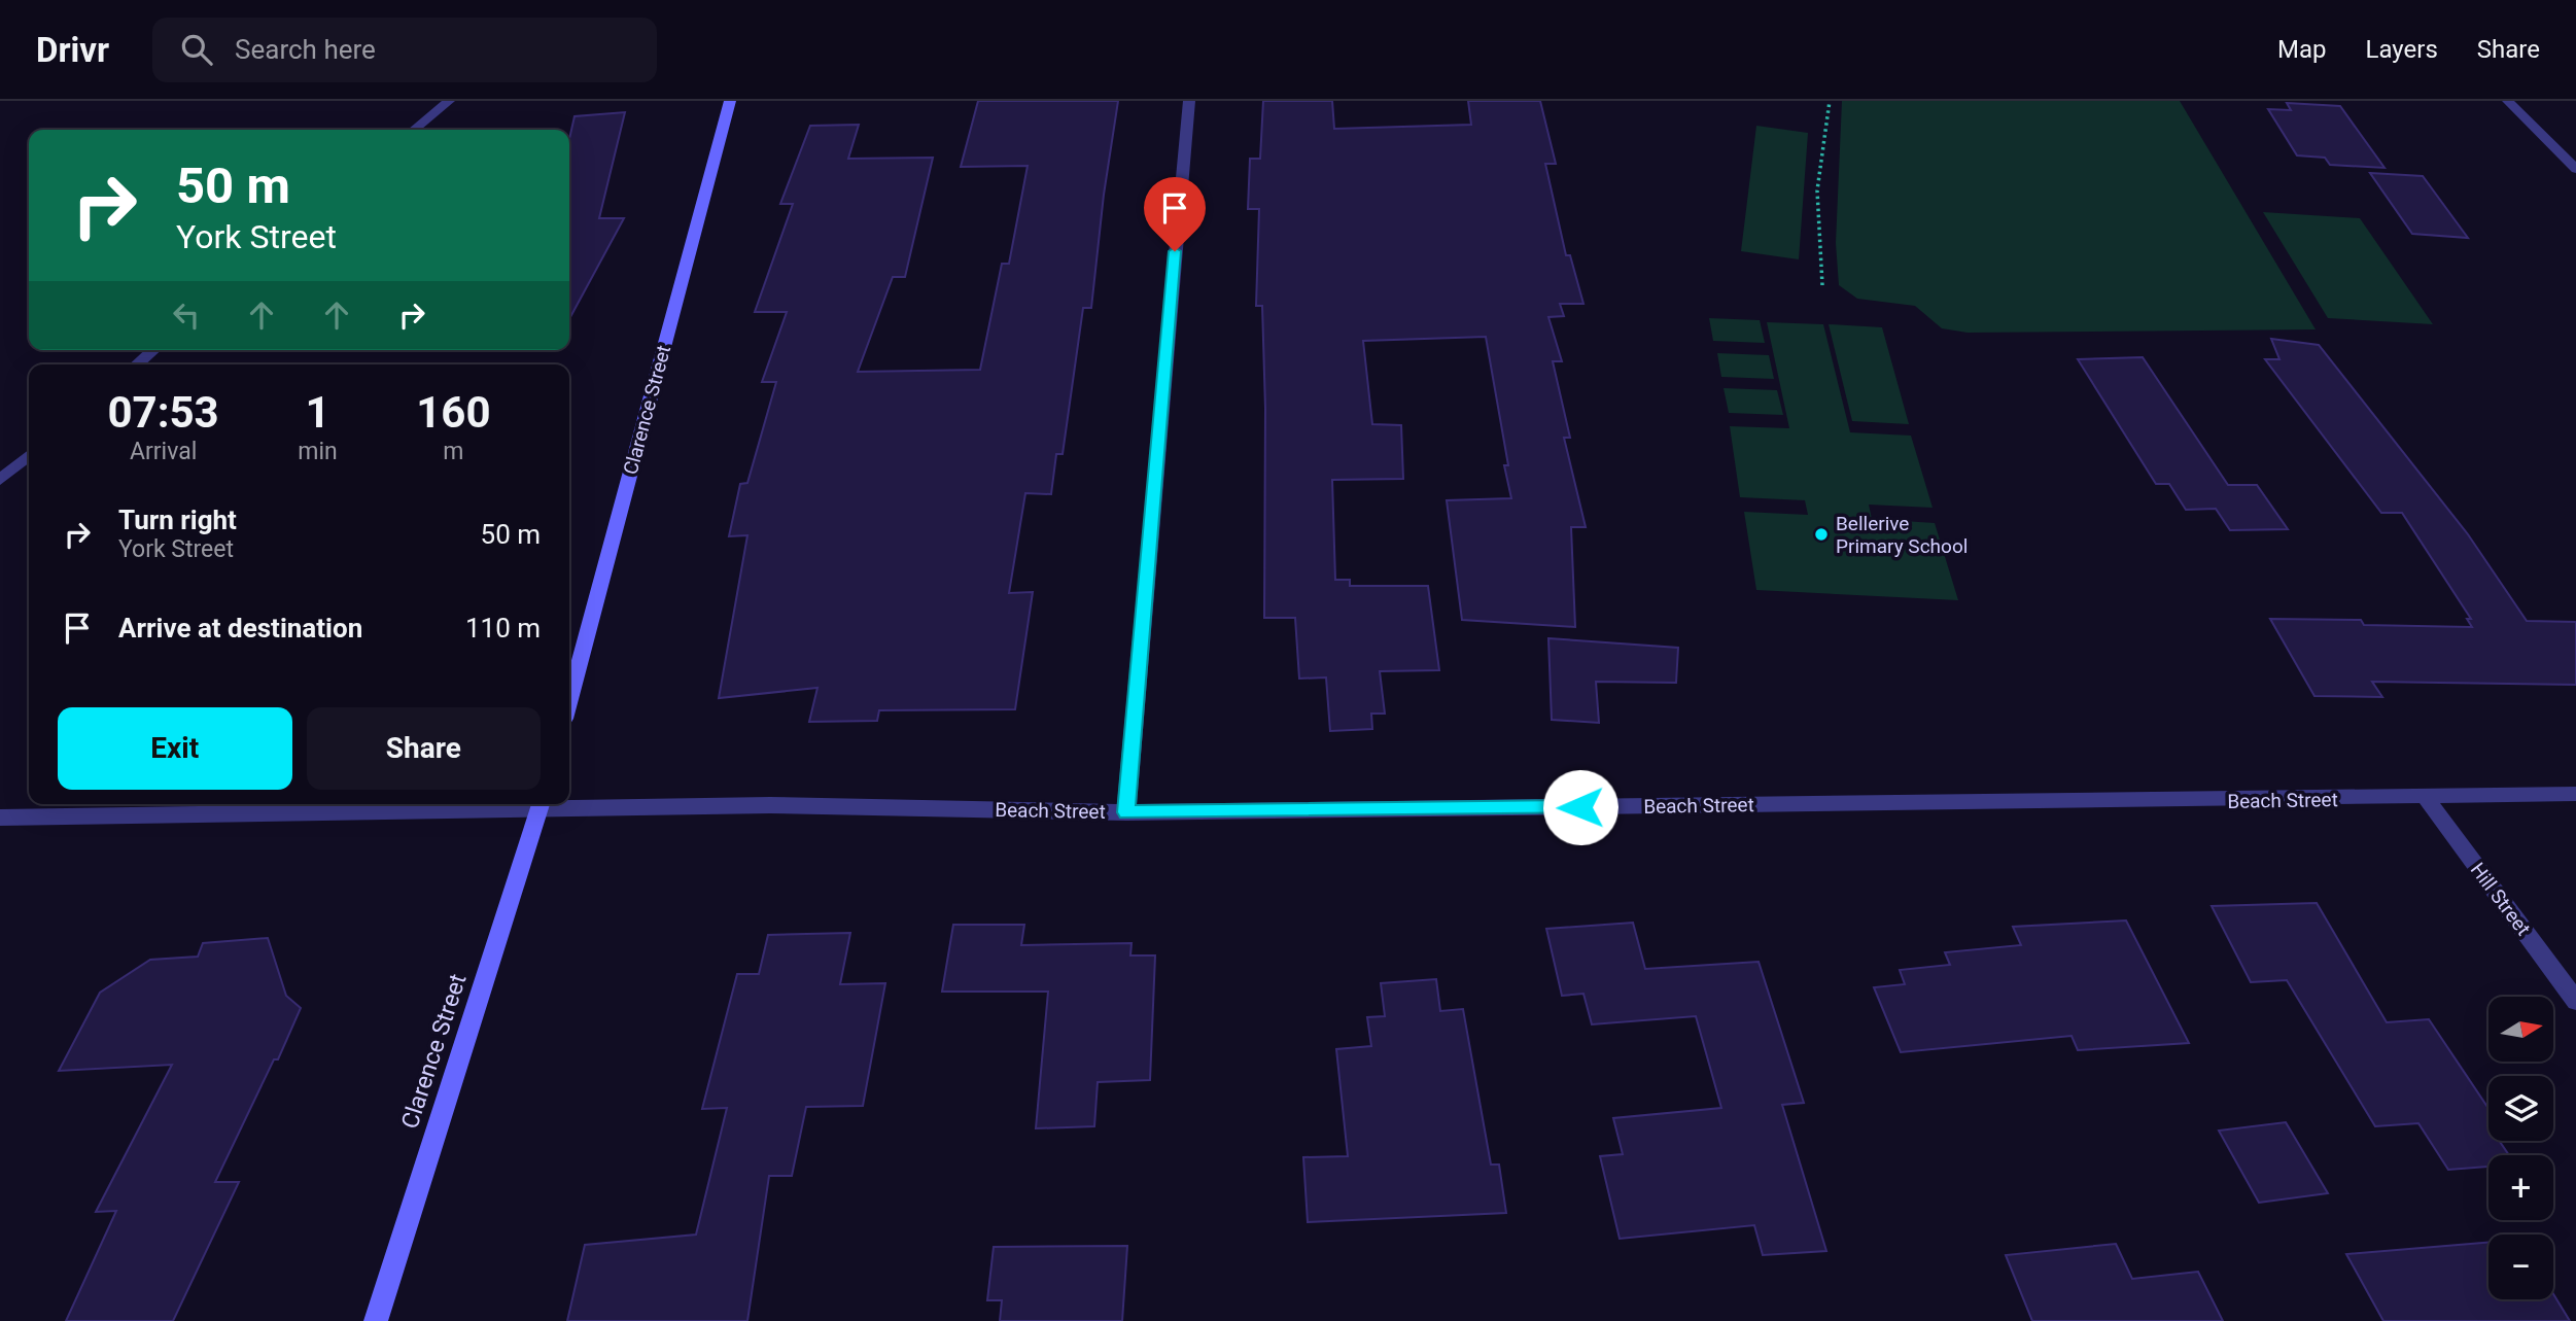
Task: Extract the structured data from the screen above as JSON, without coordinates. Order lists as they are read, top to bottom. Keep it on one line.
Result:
{"streets":{"main road":["Clarence Street"],"street":["Beach Street","Hill Street"]},"crossings":[["Beach Street","Hill Street"]],"places":["Bellerive Primary School"],"north":"right","page":{"header":"Drivr","search":"Search here","nav":["Map","Layers","Share"],"turn":["50 m","York Street"],"eta":["07:53","Arrival","1","min","160","m"],"list":[{"name":"Turn right","note":"York Street","value":"50 m"},{"name":"Arrive at destination","value":"110 m"}],"buttons":["Exit","Share"],"map_buttons":["+","−"]}}
